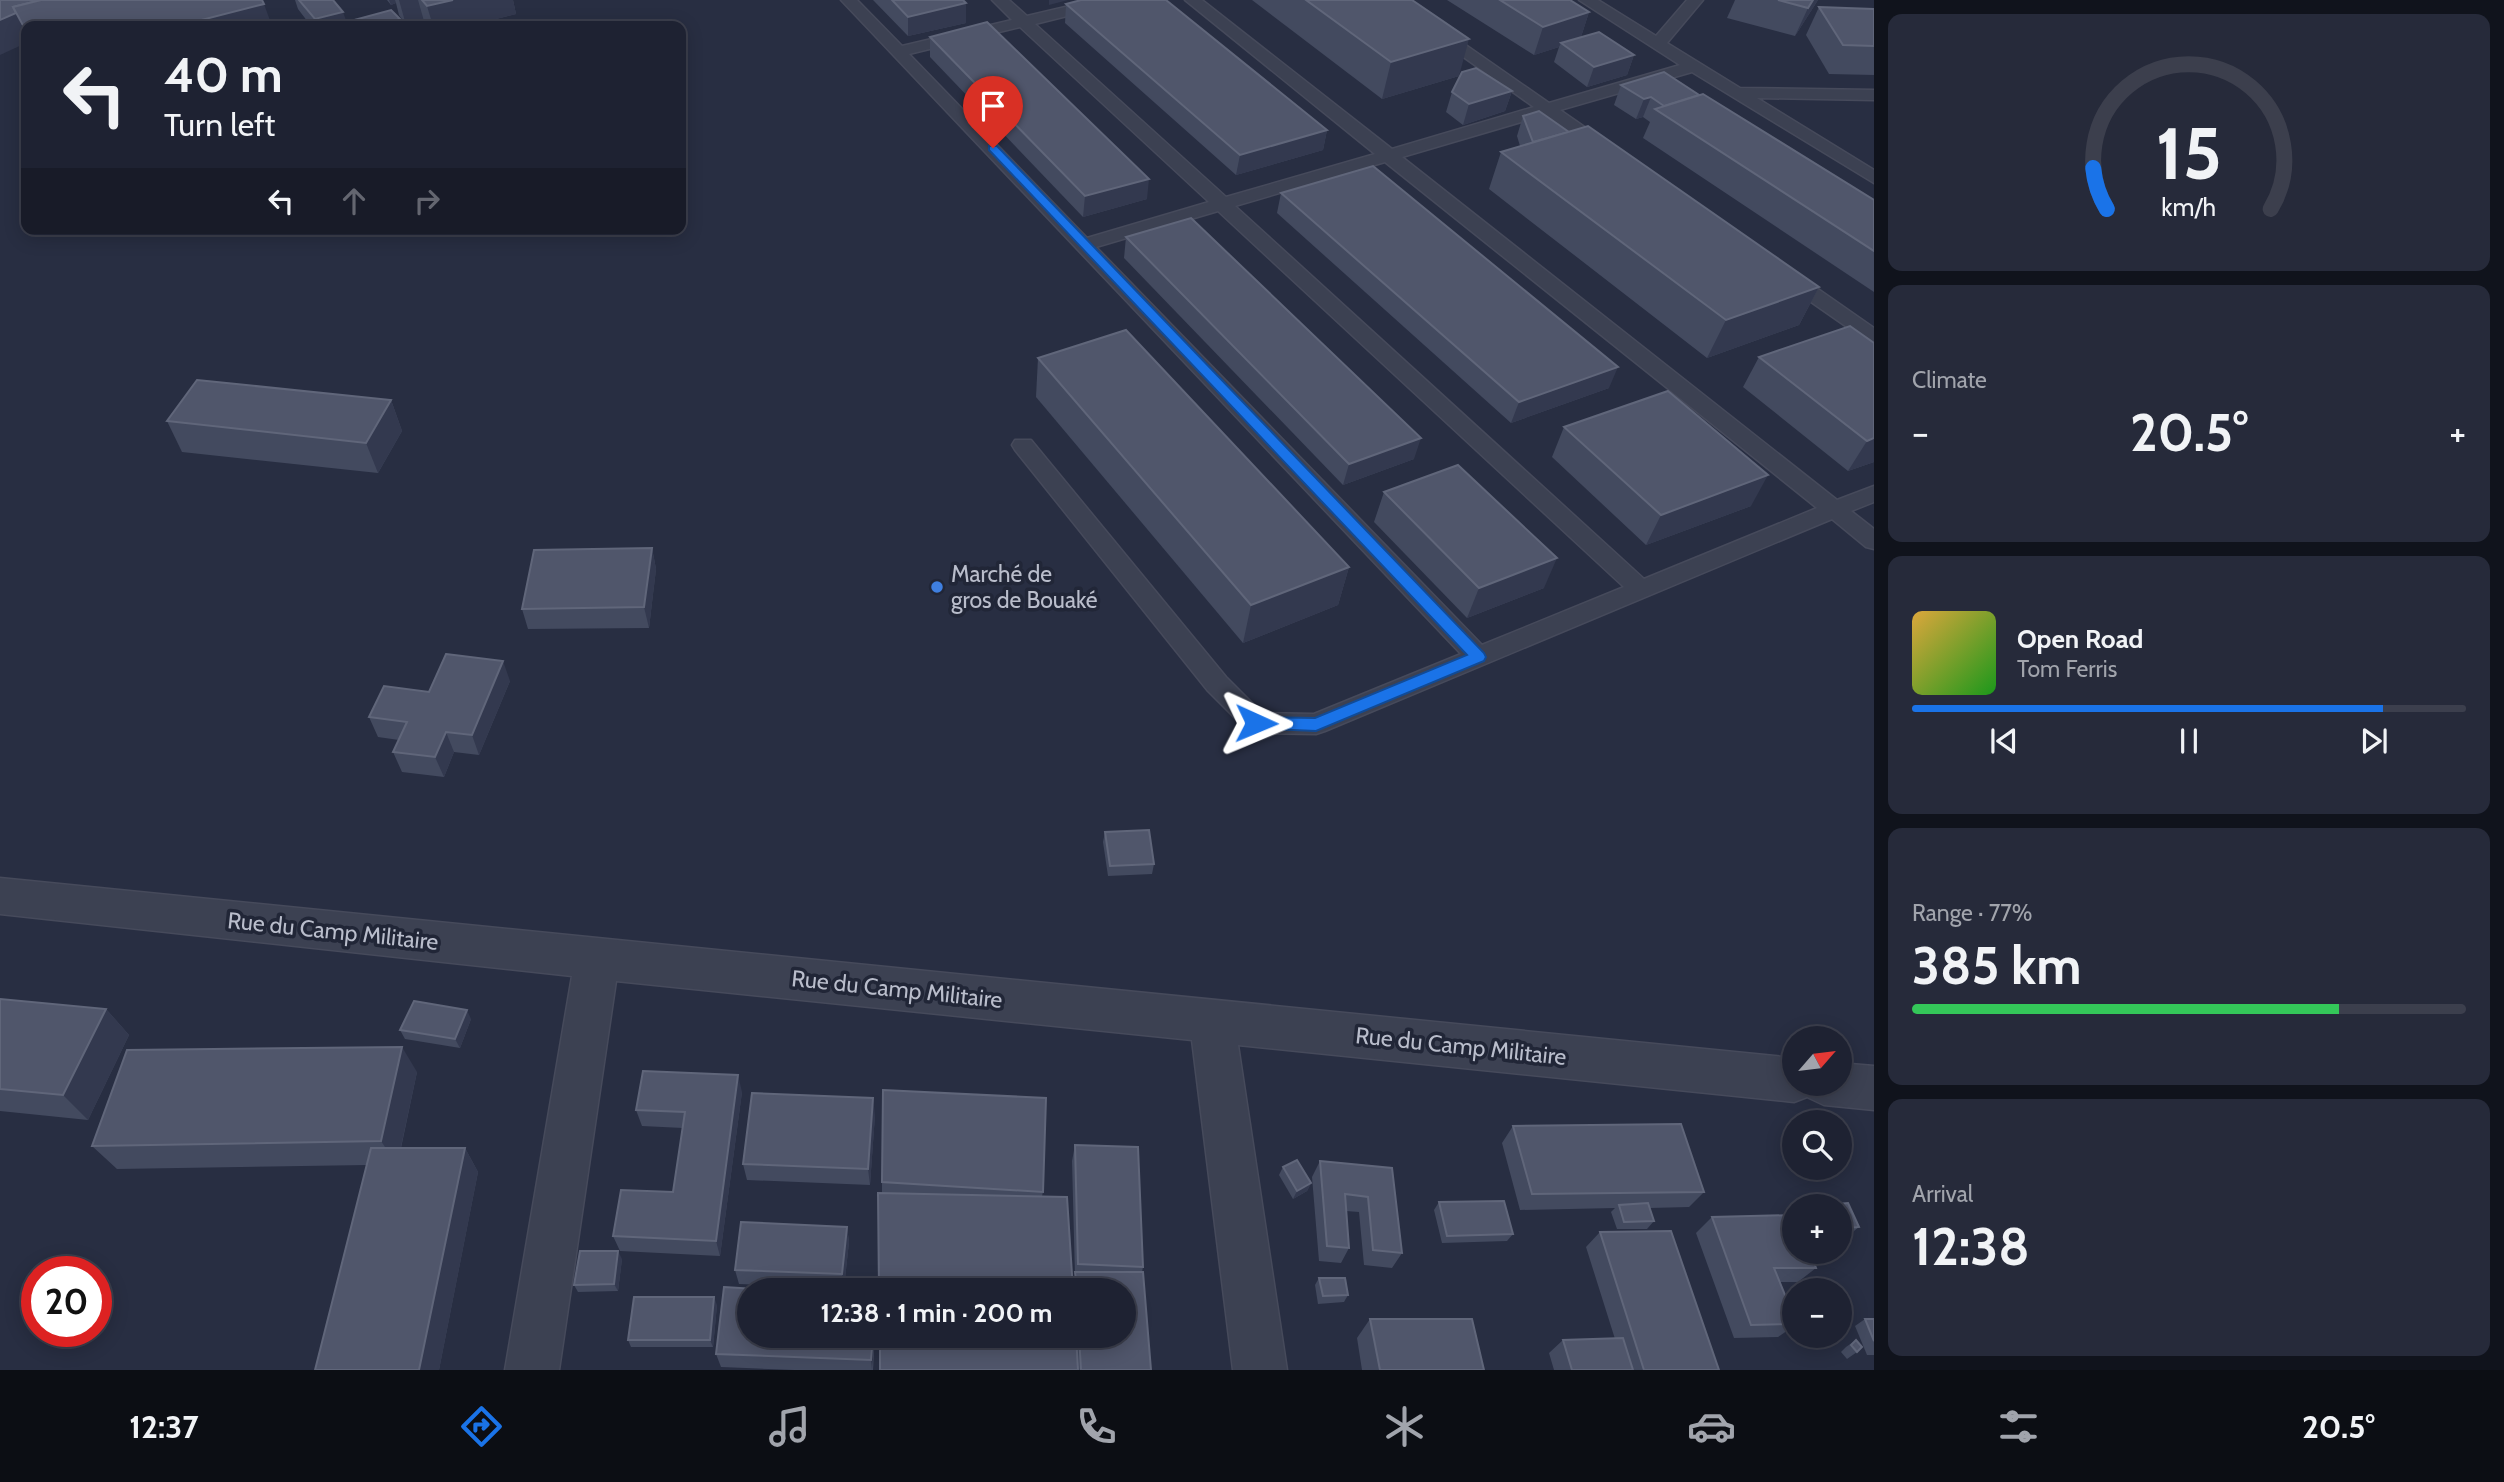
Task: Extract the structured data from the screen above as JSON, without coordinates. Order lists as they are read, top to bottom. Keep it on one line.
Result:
{"streets":{"street":["Rue du Camp Militaire"]},"places":["Marché de gros de Bouaké"],"north":"top right","page":{"turn":["40 m","Turn left"],"tile":["Climate",["Range · 77%","385 km"],["Arrival","12:38"]],"heat":["−","20.5°","+"],"song":["Open Road","Tom Ferris"],"map_buttons":["+","−"],"limit":"20","trip":"12:38 · 1 min · 200 m","tabs":["12:37","20.5°"],"gauge":["15","km/h"]}}
